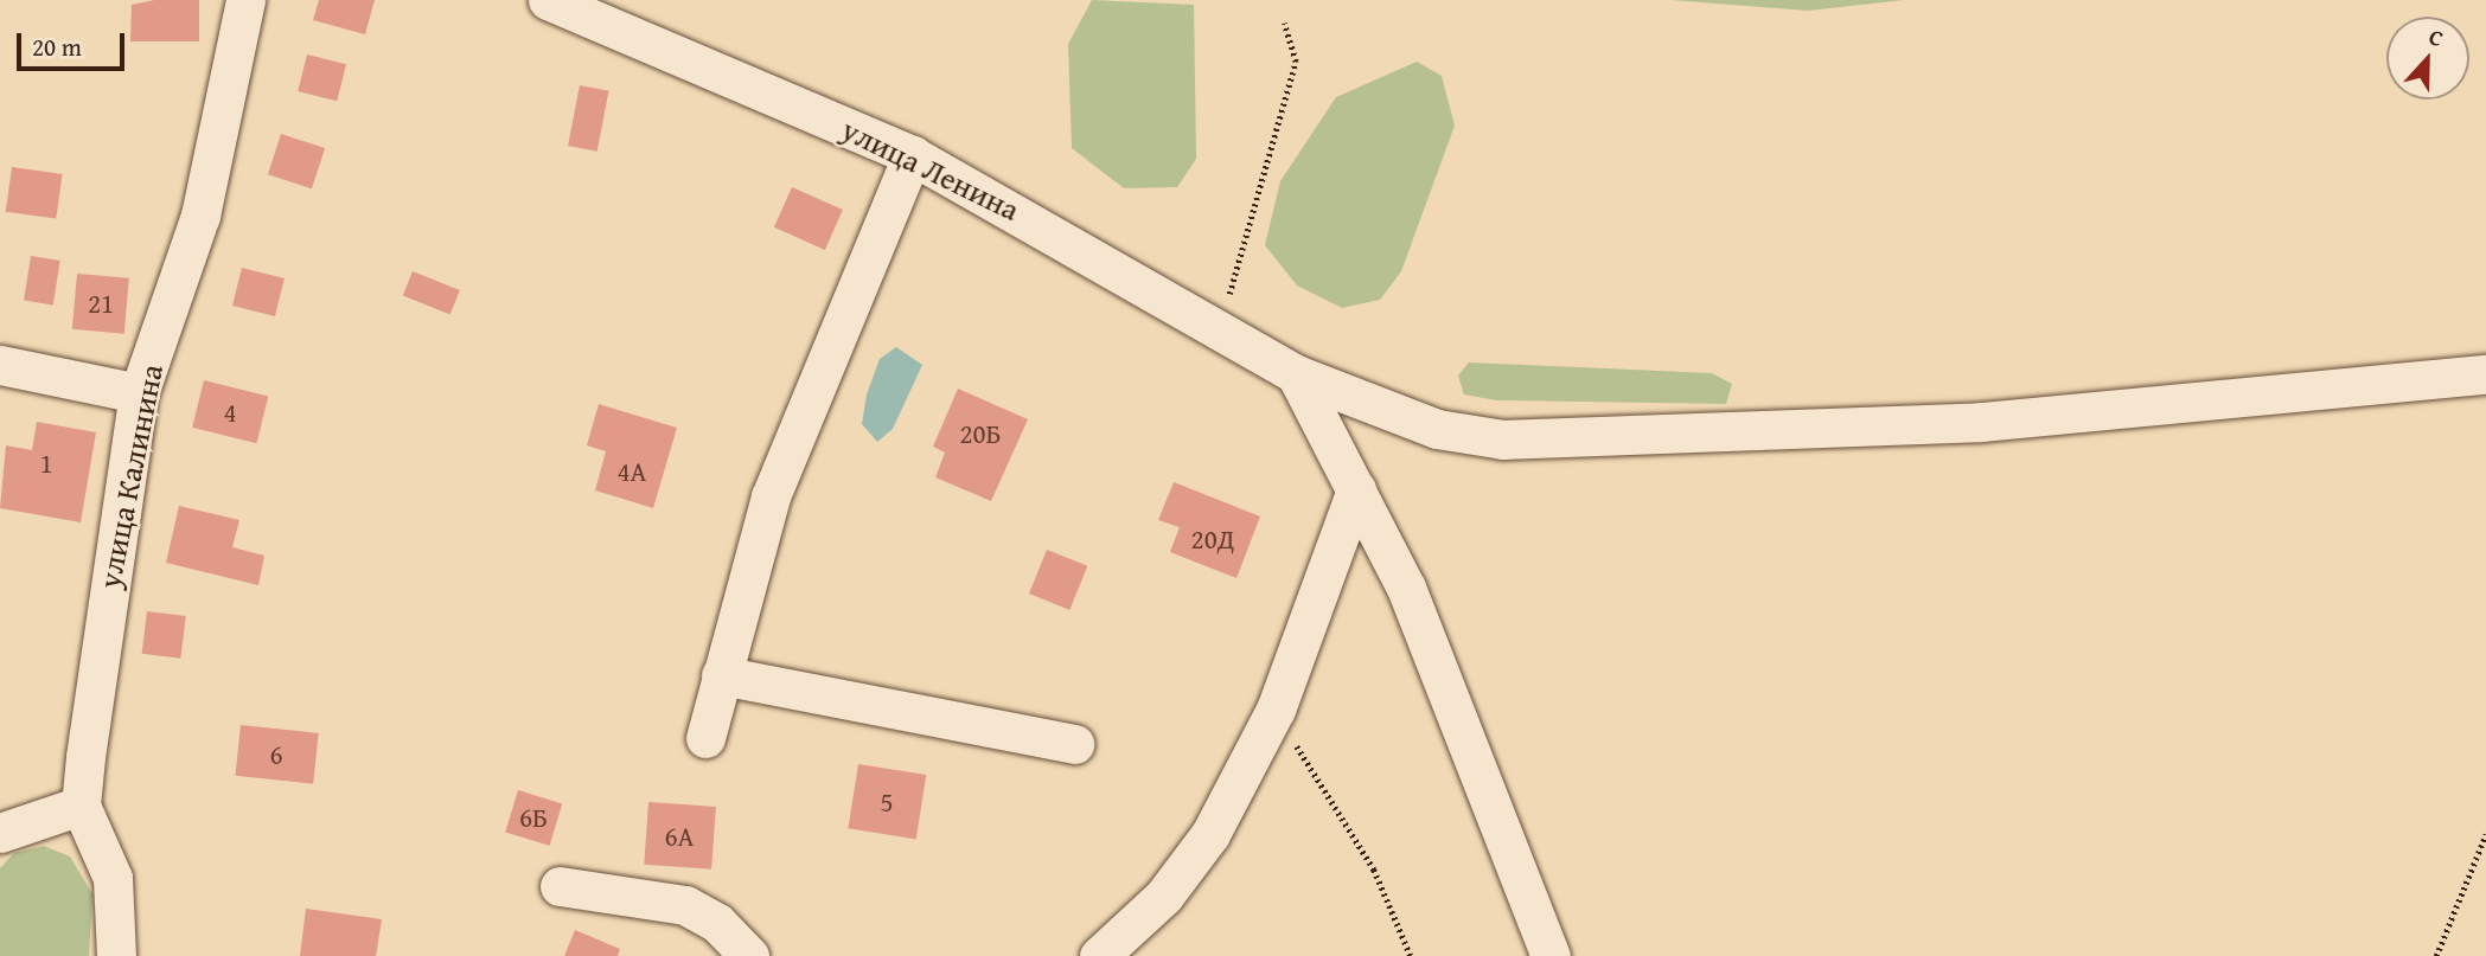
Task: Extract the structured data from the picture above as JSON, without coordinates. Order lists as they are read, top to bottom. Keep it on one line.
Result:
{"streets":{"street":["улица Ленина","улица Калинина"]},"house_numbers":["21","4","20Б","1","4А","20Д","6","5","6Б","6А"],"scale_bar":"20 m","north":"top"}
